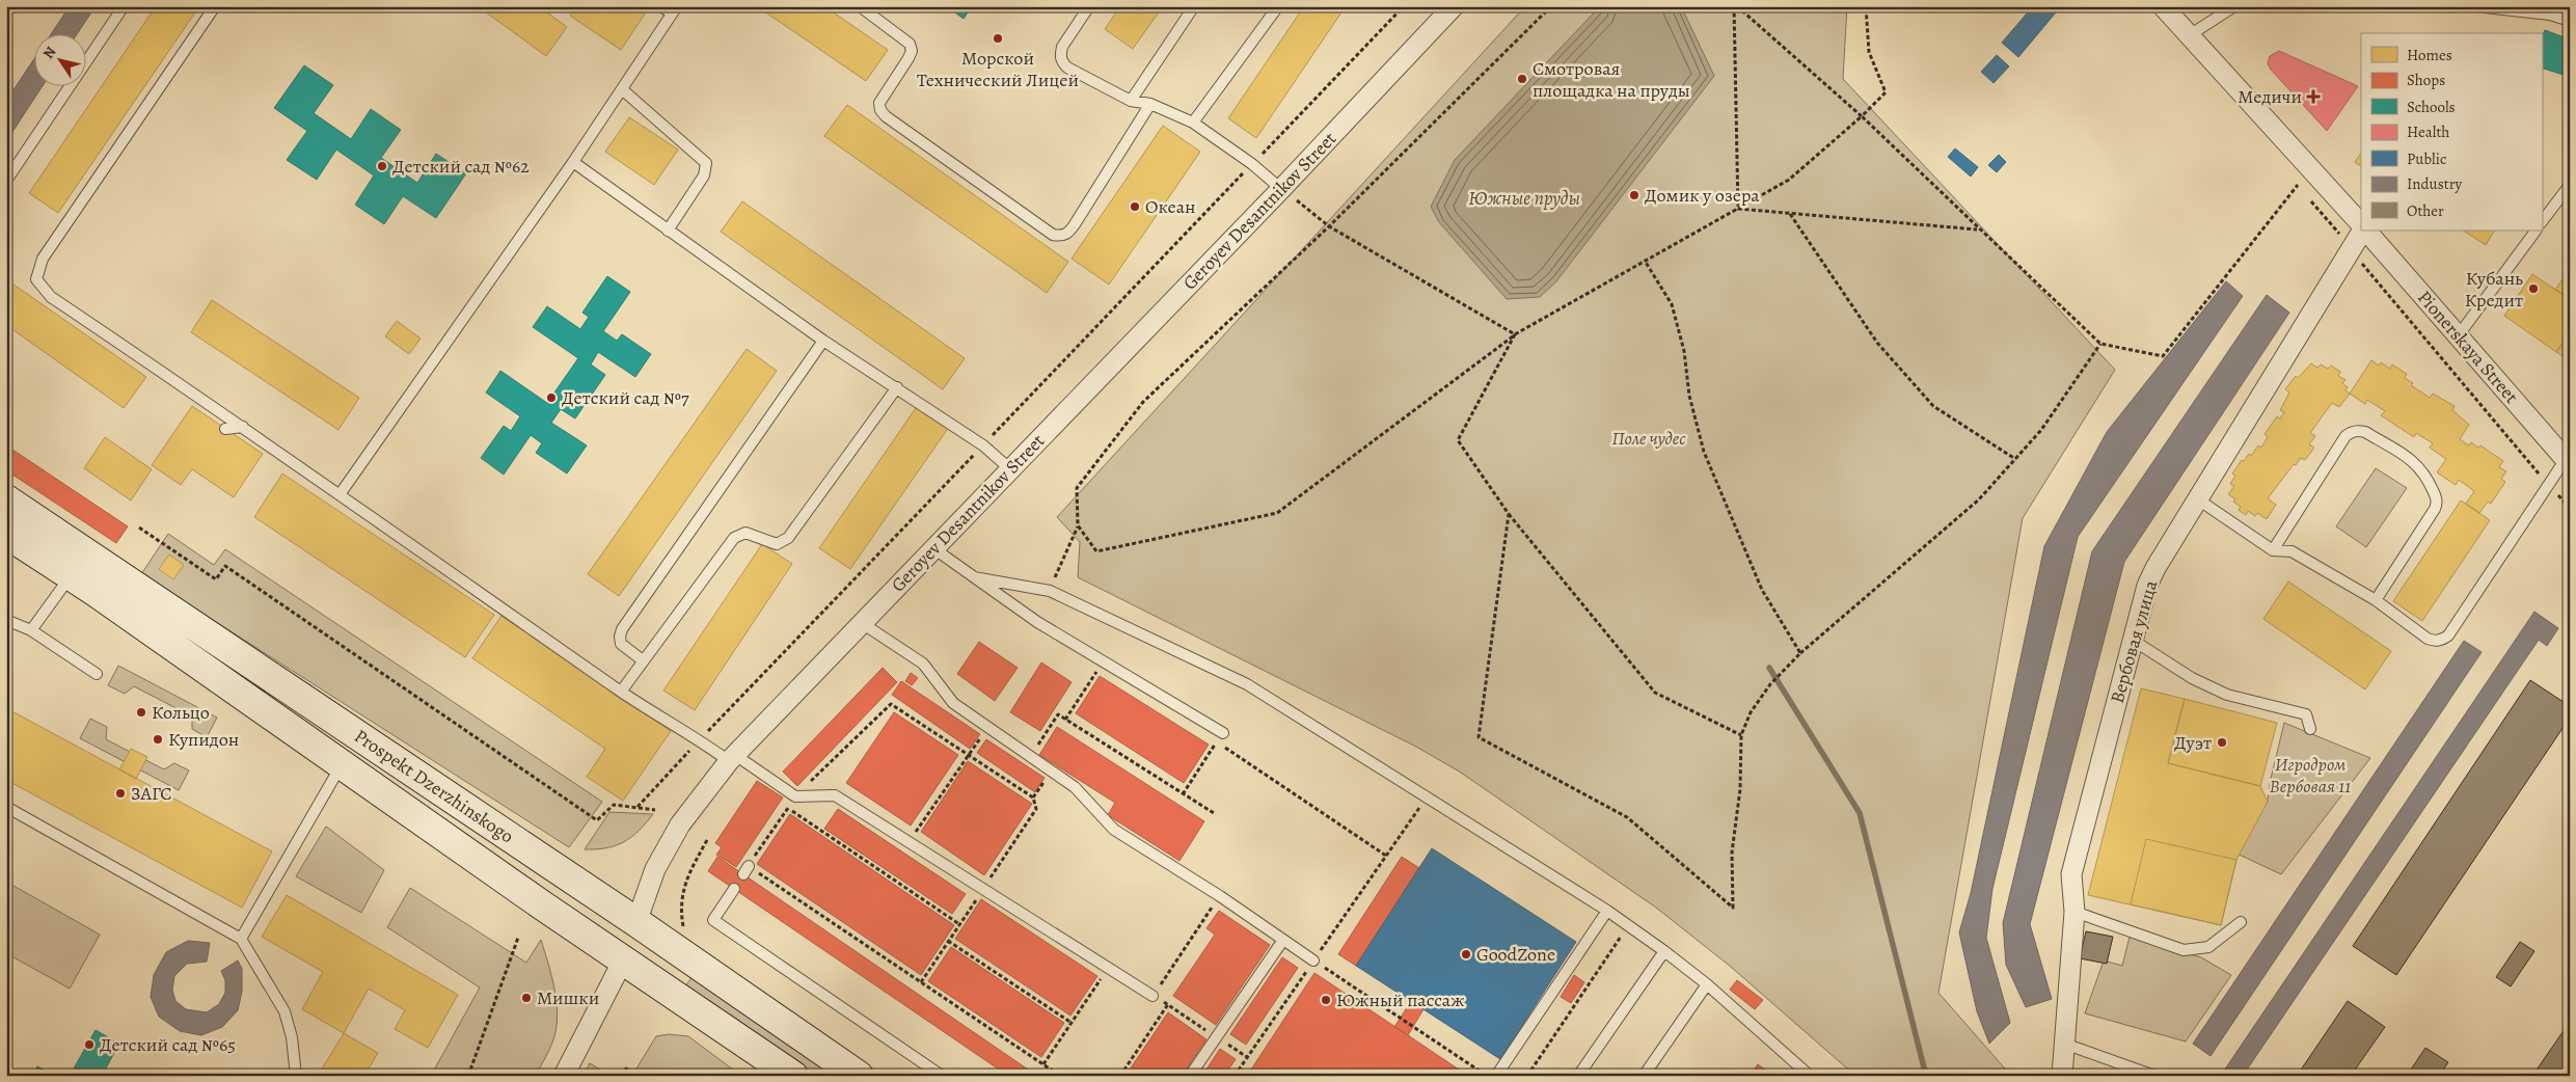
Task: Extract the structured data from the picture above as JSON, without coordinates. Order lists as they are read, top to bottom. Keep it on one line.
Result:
{"streets":{"street":["Geroyev Desantnikov Street","Pionerskaya Street","Вербовая улица","Prospekt Dzerzhinskogo"]},"crossings":[["Geroyev Desantnikov Street","Prospekt Dzerzhinskogo"]],"water":["Южные пруды"],"parks":["Поле чудес","Игродром Вербовая 11"],"places":{"other":["Морской Технический Лицей","Смотровая площадка на пруды","Детский сад №62","Домик у озера","Океан","Кубань Кредит","Детский сад №7","Кольцо","Купидон","Дуэт","ЗАГС","GoodZone","Мишки","Южный пассаж","Детский сад №65"],"health":["Медичи"]},"legend":["Homes","Shops","Schools","Health","Public","Industry","Other"],"north":"top left"}
